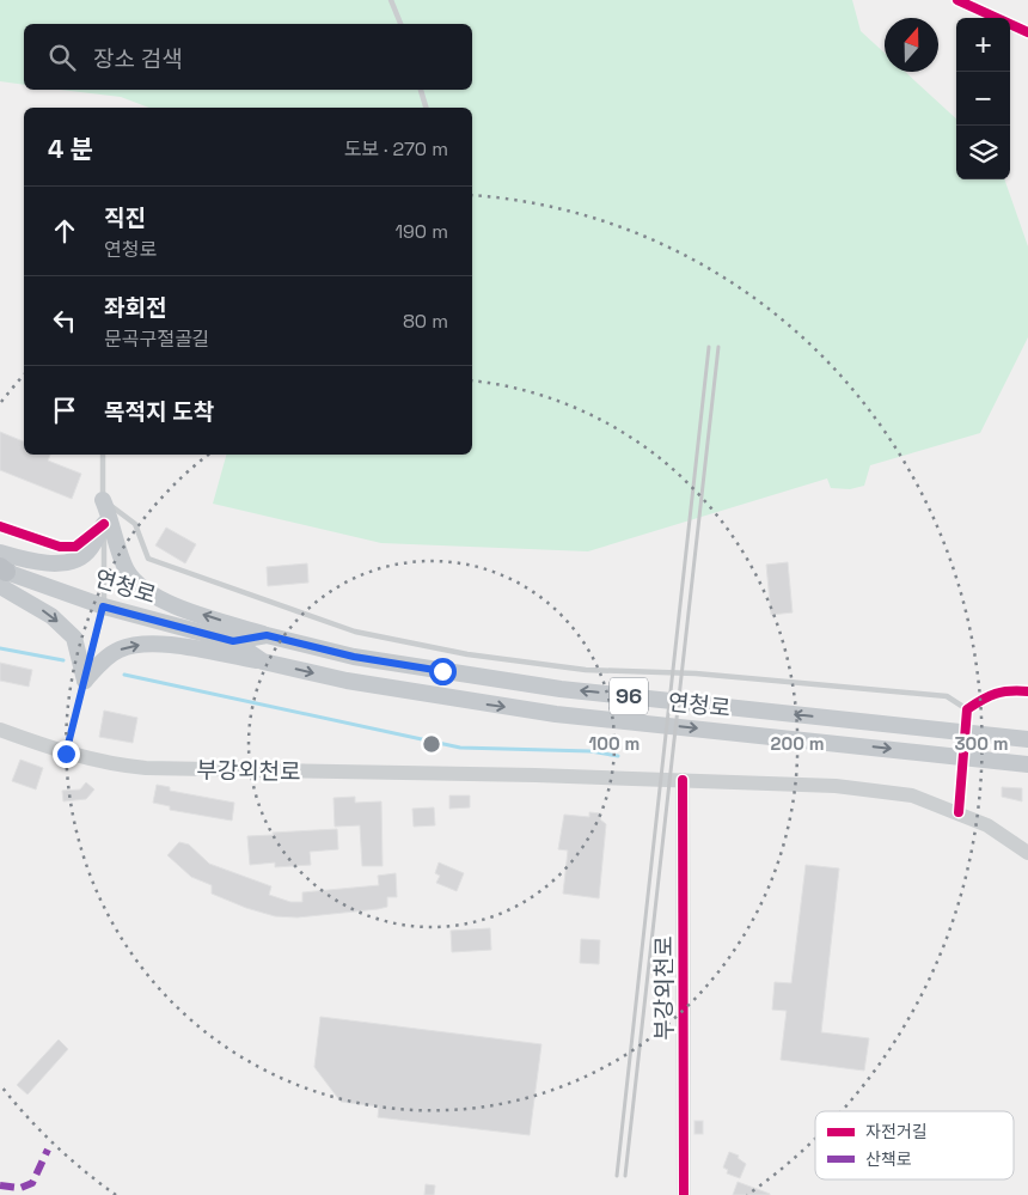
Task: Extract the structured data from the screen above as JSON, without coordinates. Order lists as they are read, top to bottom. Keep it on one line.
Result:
{"streets":{"main road":["연청로","96","부강외천로"]},"legend":["자전거길","산책로"],"north":"top","page":{"map_buttons":["+","−"],"search":"장소 검색","heading":["4 분","도보 · 270 m"],"list":[["직진","연청로","190 m"],["좌회전","문곡구절골길","80 m"],"목적지 도착"]},"rings":["100 m","200 m","300 m"]}
